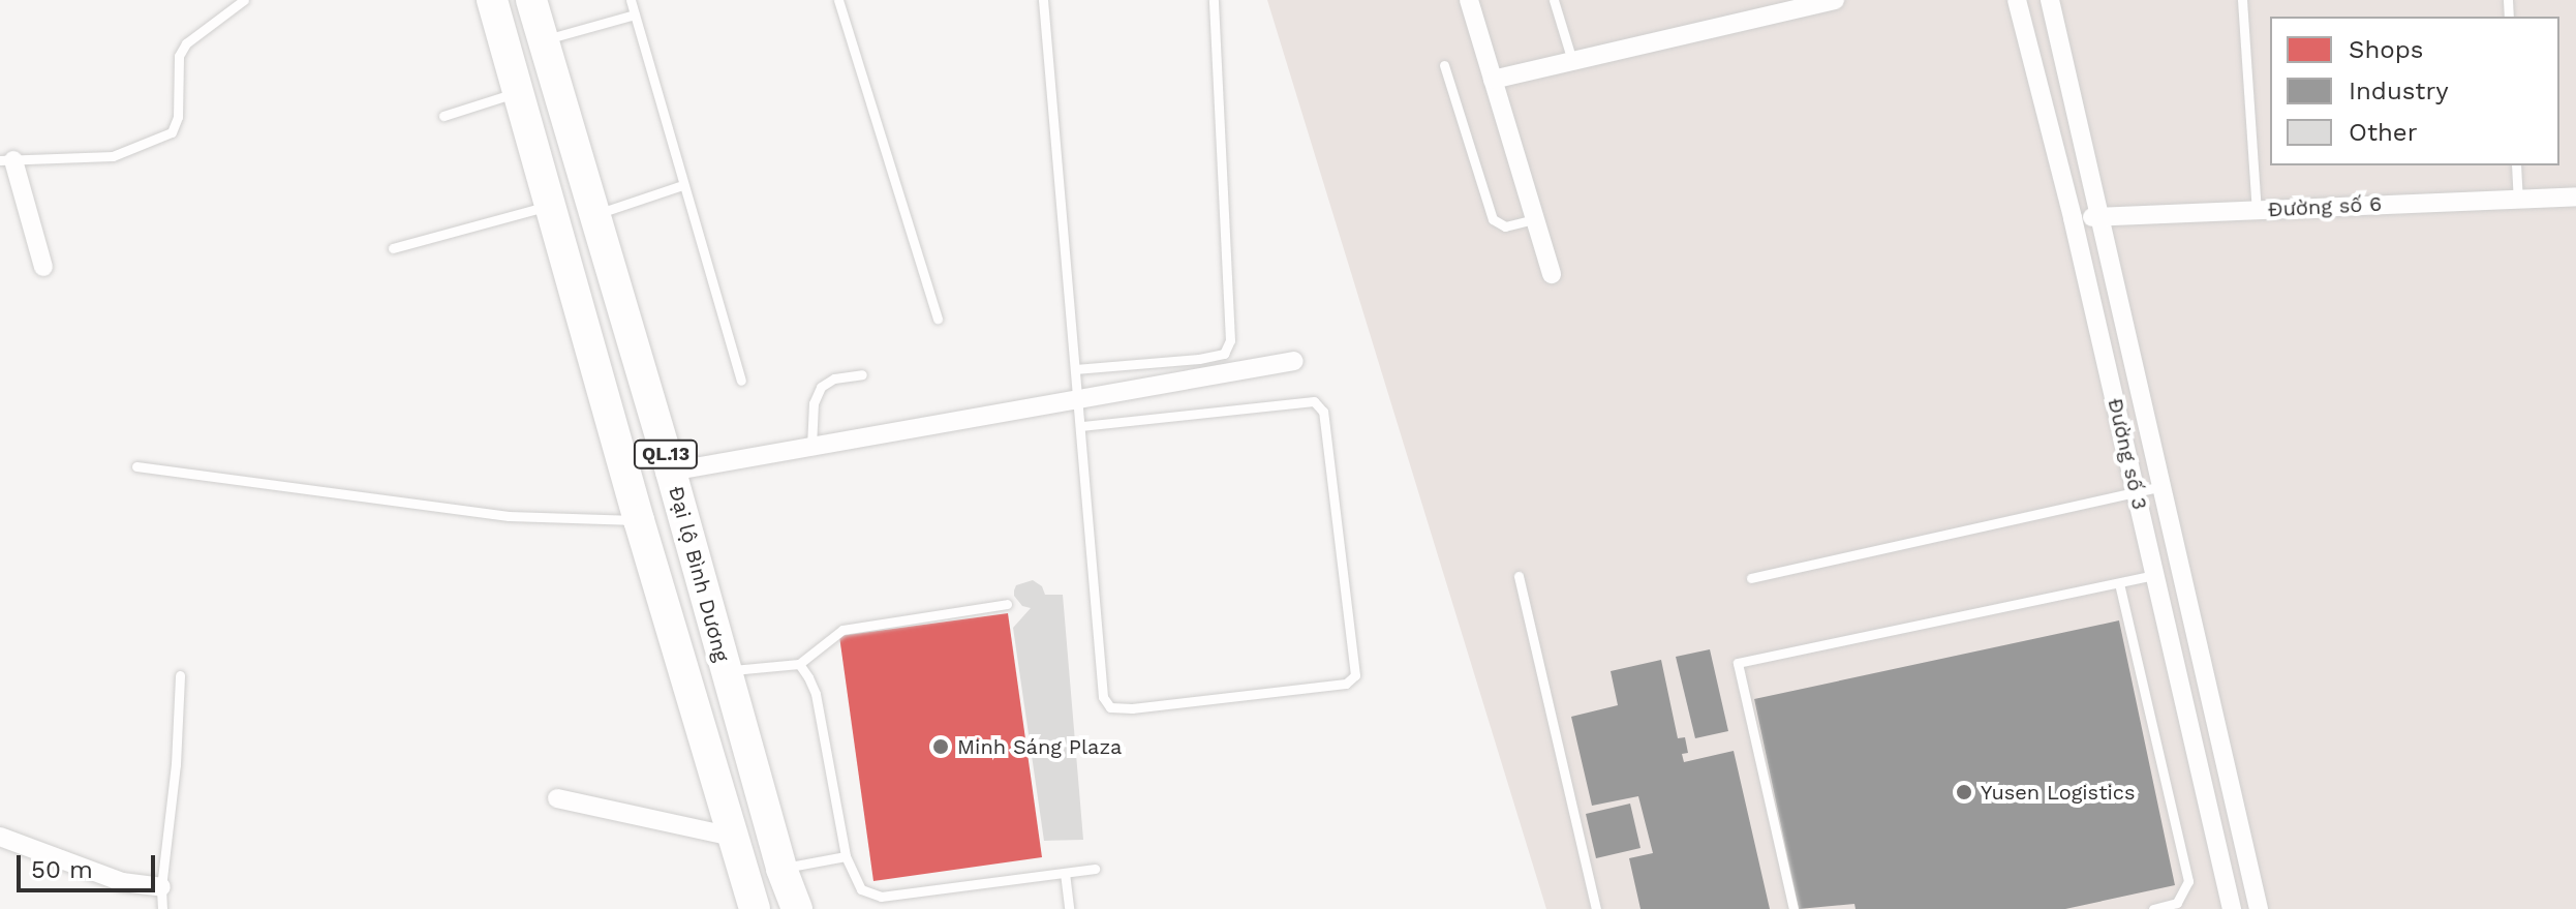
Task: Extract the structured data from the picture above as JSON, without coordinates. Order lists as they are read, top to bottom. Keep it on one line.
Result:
{"streets":{"highway":["QL.13","Đại lộ Bình Dương"],"street":["Đường số 6","Đường số 3"]},"crossings":[["Đường số 6","Đường số 3"]],"places":["Minh Sáng Plaza","Yusen Logistics"],"legend":["Shops","Industry","Other"],"scale_bar":"50 m"}
